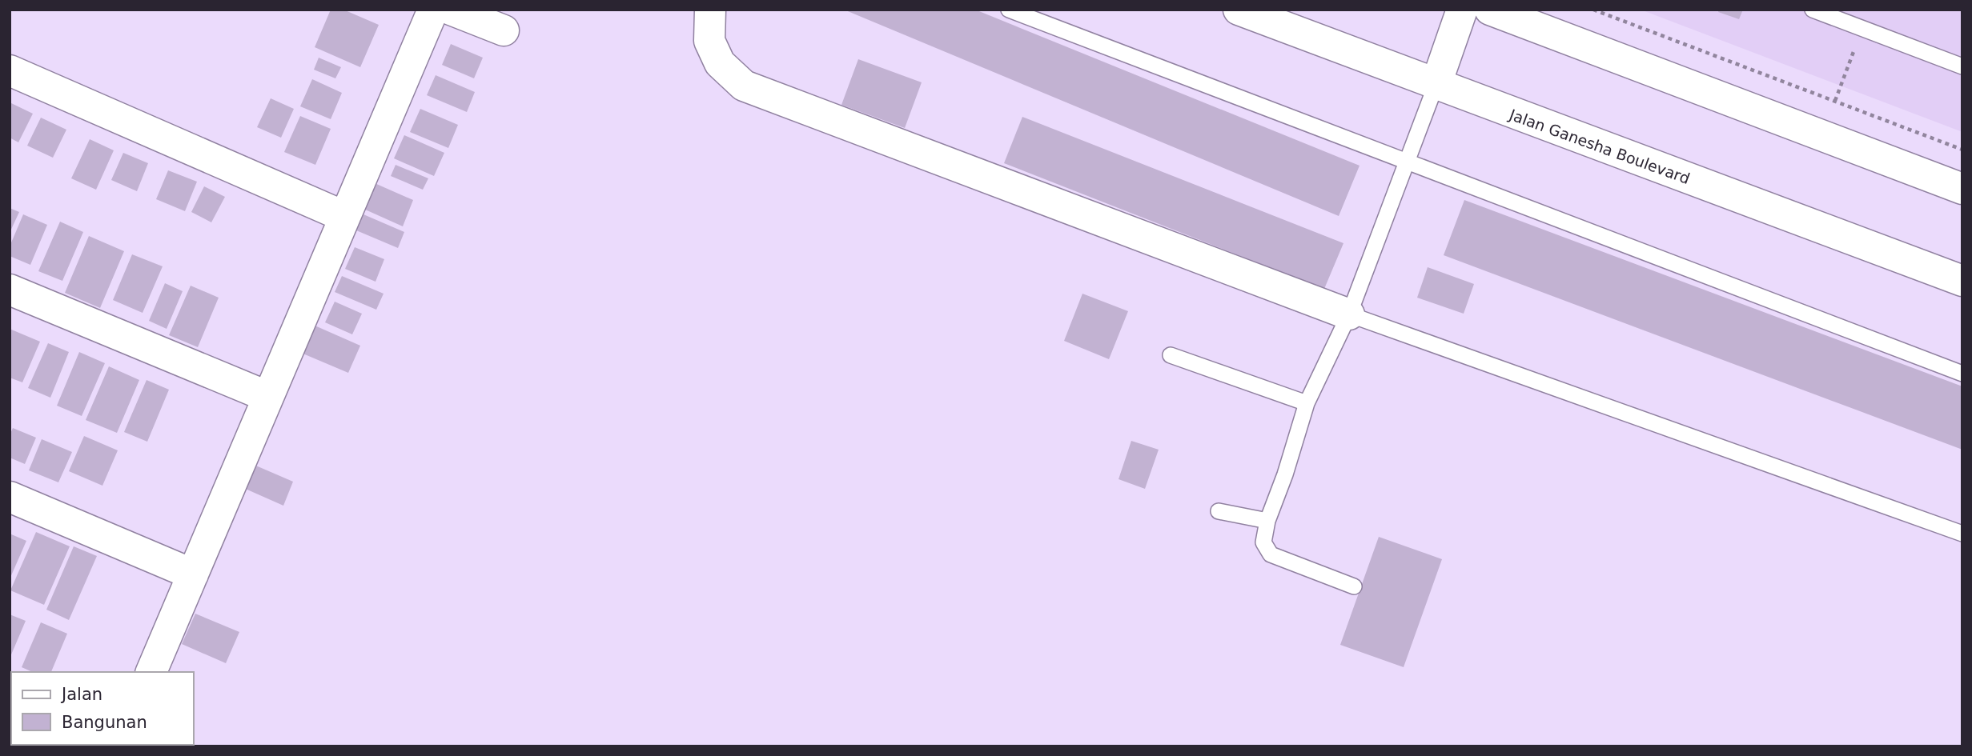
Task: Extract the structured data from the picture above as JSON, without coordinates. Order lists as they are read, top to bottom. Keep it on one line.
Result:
{"streets":{"street":["Jalan Ganesha Boulevard"]},"legend":["Jalan","Bangunan"]}
